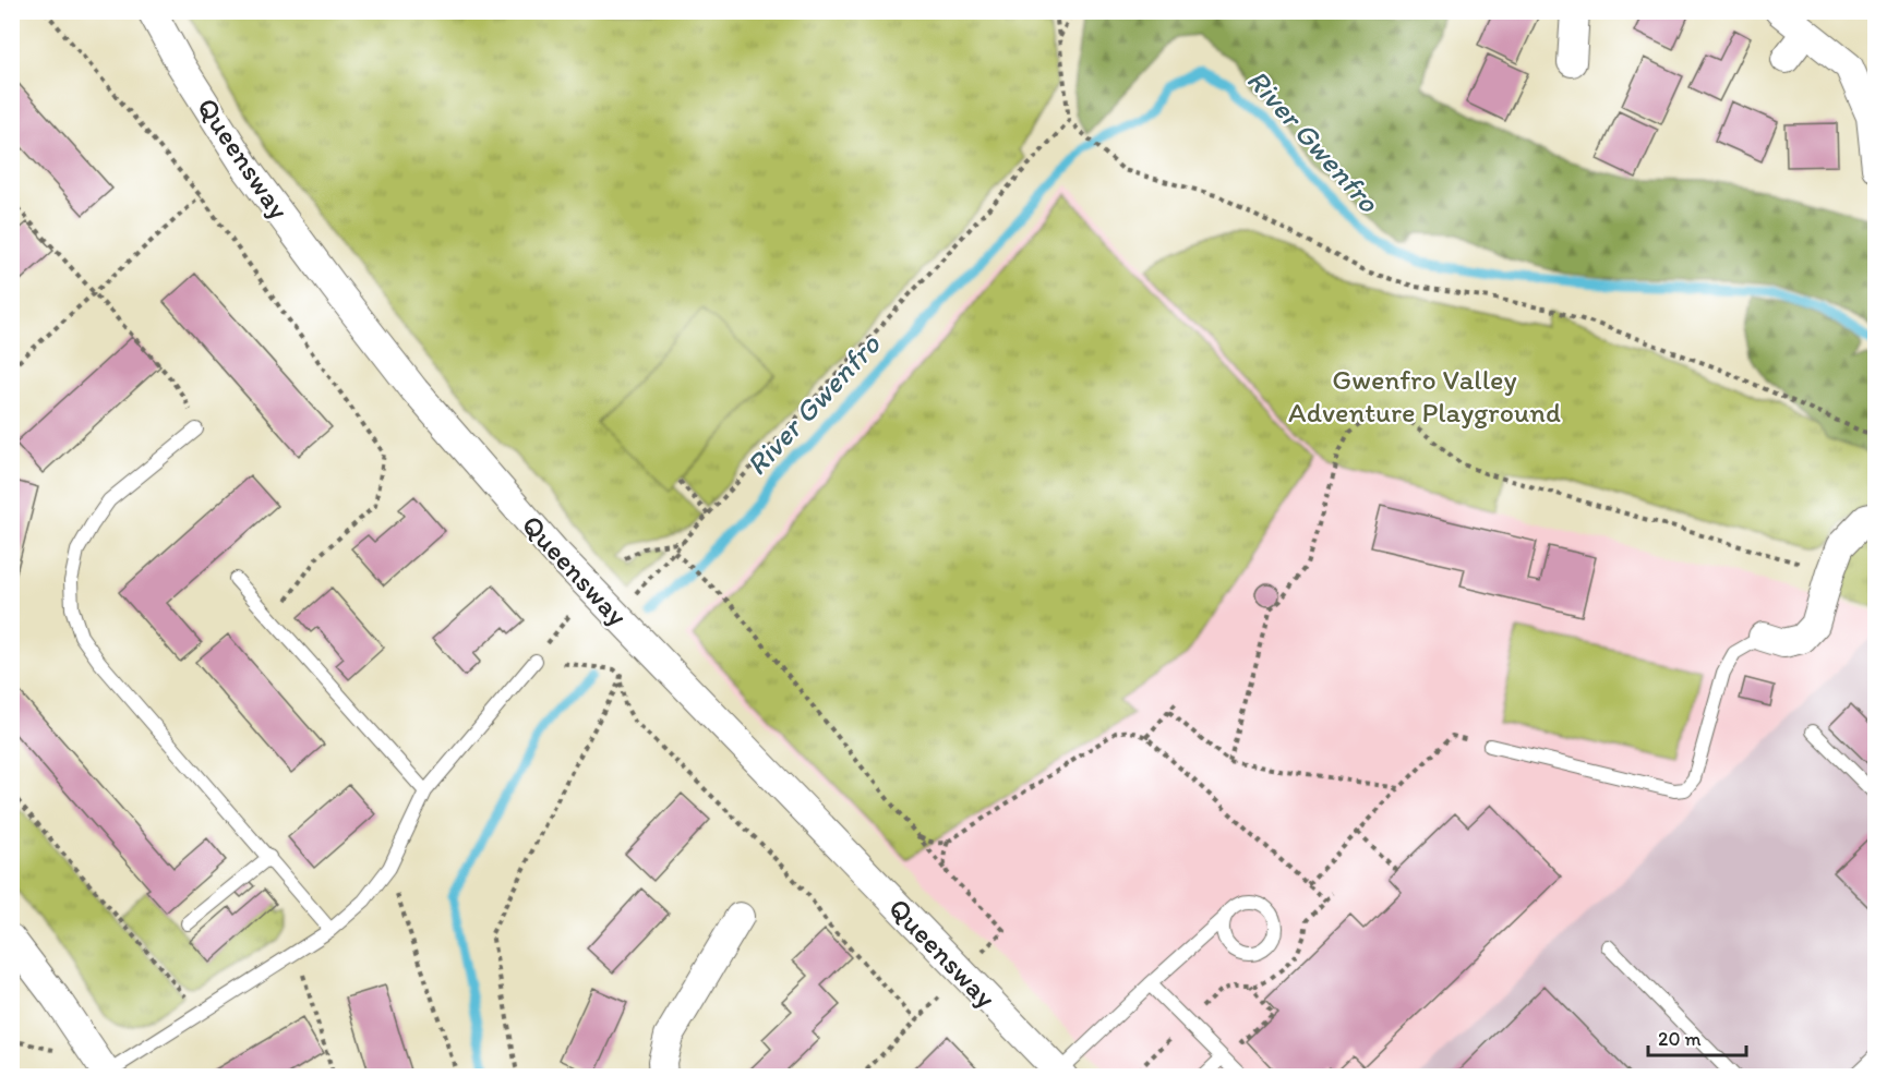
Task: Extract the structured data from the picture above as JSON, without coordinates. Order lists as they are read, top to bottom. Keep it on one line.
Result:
{"streets":{"street":["Queensway"]},"water":["River Gwenfro"],"parks":["Gwenfro Valley Adventure Playground"],"scale_bar":"20 m"}
